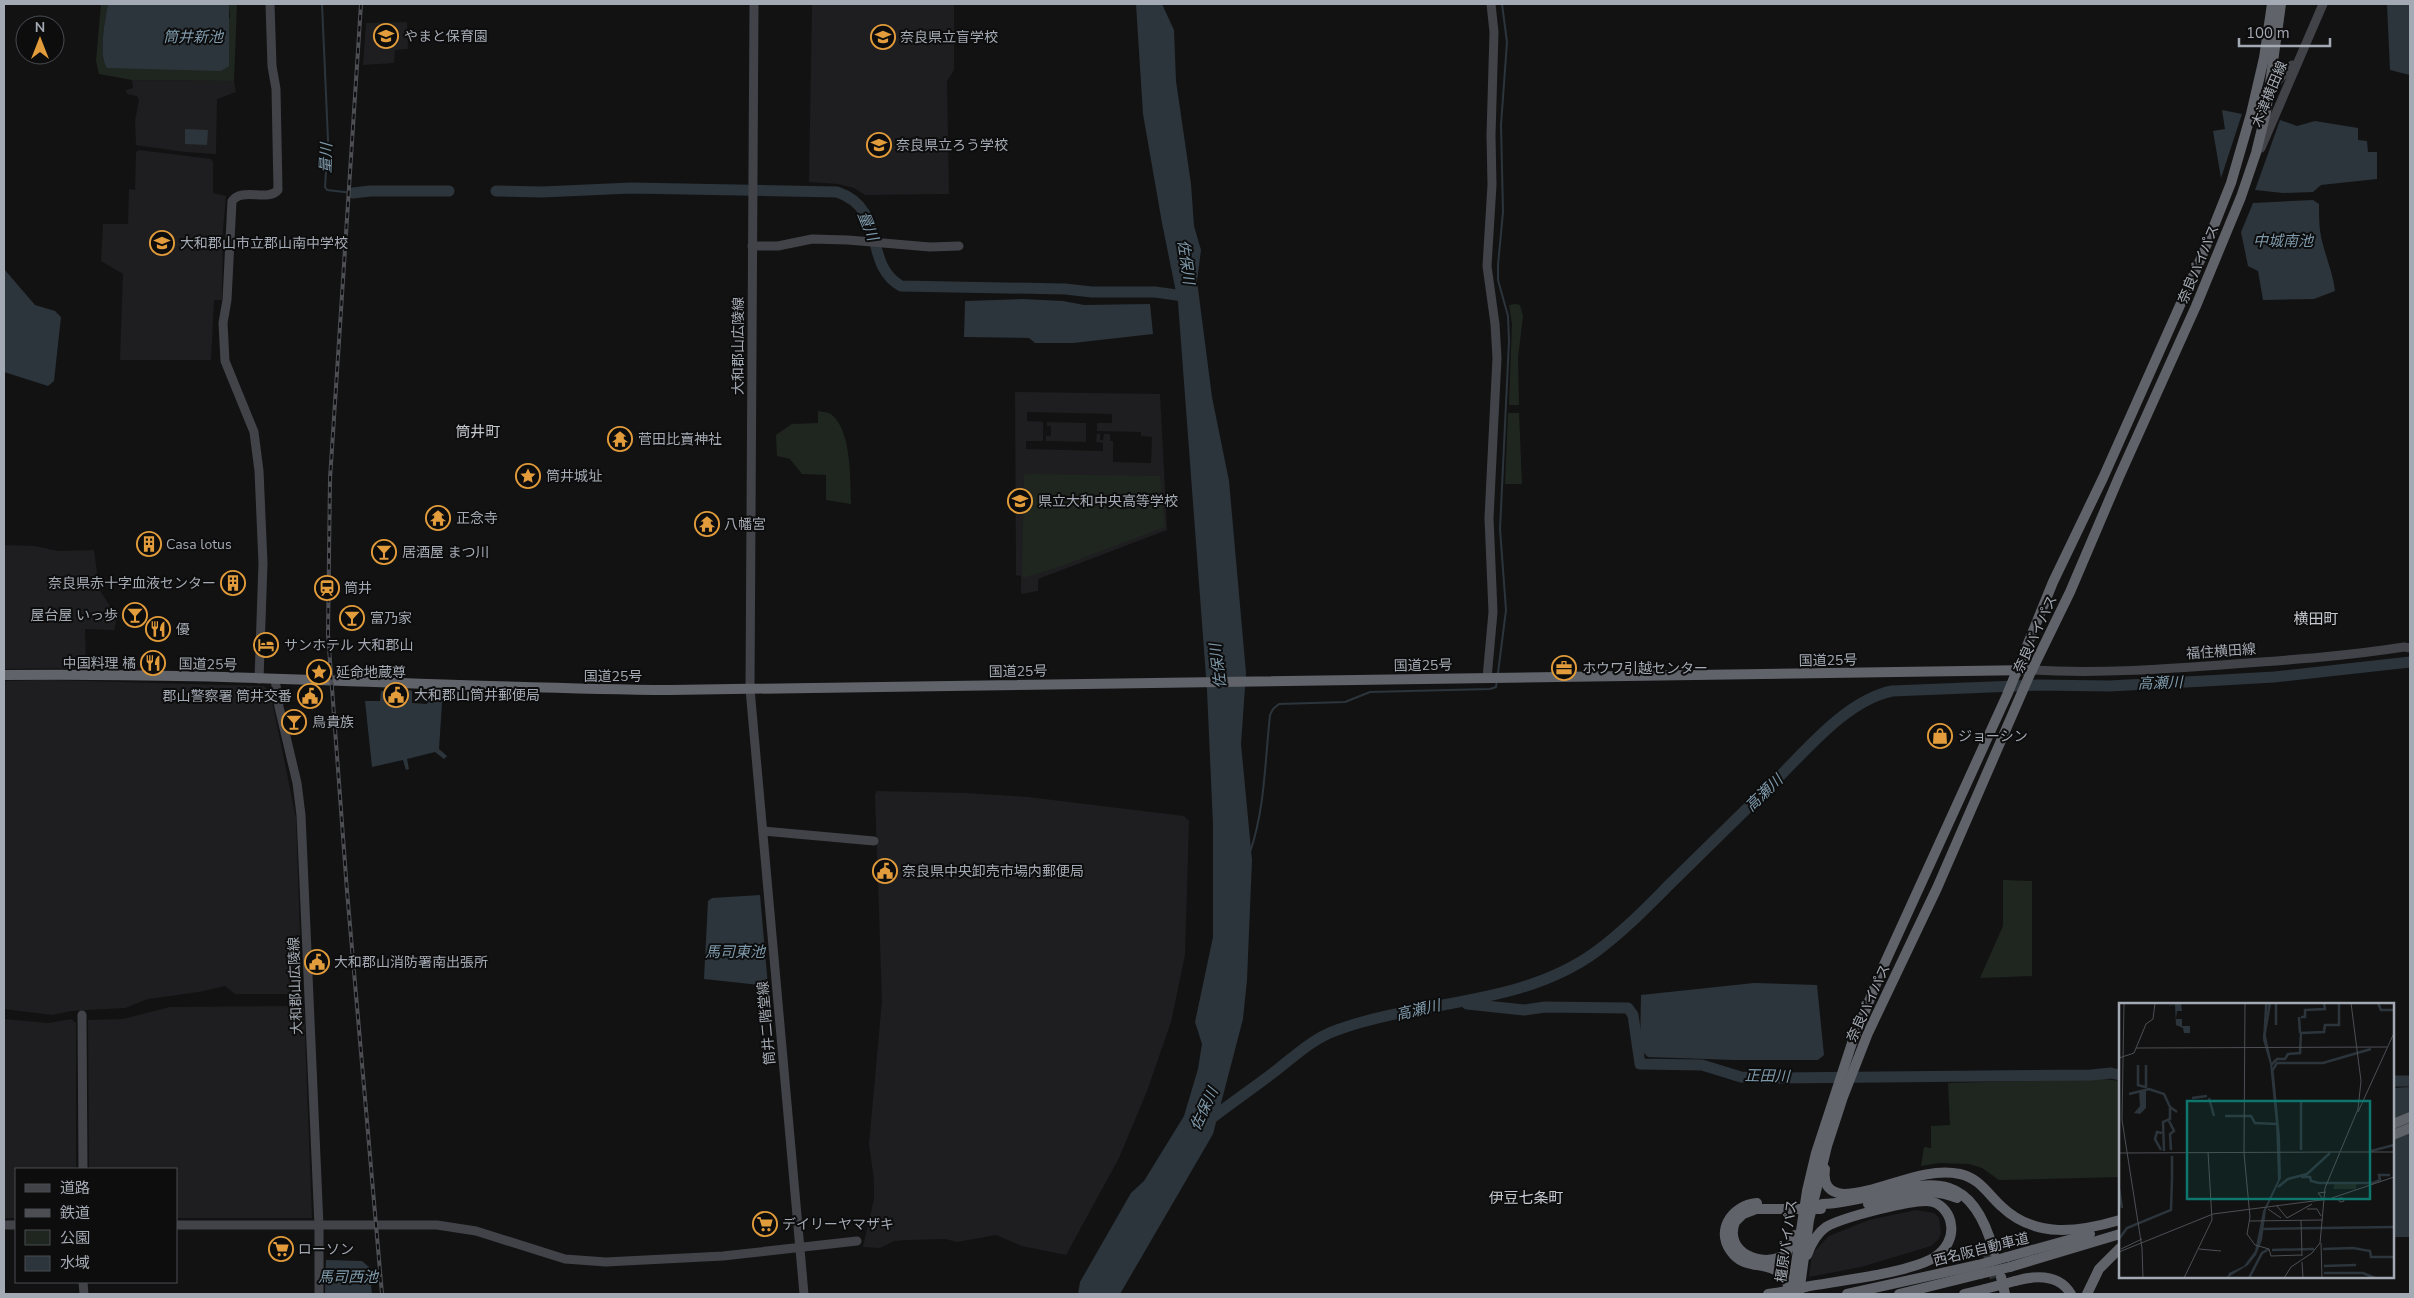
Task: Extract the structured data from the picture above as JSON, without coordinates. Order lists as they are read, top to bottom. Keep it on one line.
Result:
{"streets":{"highway":["奈良バイパス","国道25号","橿原バイパス","西名阪自動車道"],"street":["木津横田線","大和郡山広陵線","福住横田線","筒井二階堂線"]},"crossings":[["木津横田線","奈良バイパス"],["奈良バイパス","福住横田線"],["奈良バイパス","国道25号"],["奈良バイパス","橿原バイパス"],["大和郡山広陵線","国道25号"],["大和郡山広陵線","筒井二階堂線"],["福住横田線","国道25号"],["国道25号","筒井二階堂線"]],"districts":["筒井町","横田町","伊豆七条町"],"water":["筒井新池","量川","中城南池","佐保川","高瀬川","馬司東池","正田川","馬司西池"],"places":{"school or university":["やまと保育園","奈良県立盲学校","奈良県立ろう学校","大和郡山市立郡山南中学校","県立大和中央高等学校"],"temple":["菅田比賣神社","正念寺","八幡宮"],"place":["筒井城址","延命地蔵尊"],"building":["Casa lotus","奈良県赤十字血液センター"],"bar":["居酒屋 まつ川","屋台屋 いっ歩","富乃家","鳥貴族"],"station":["筒井"],"restaurant":["優","中国料理 橘"],"hotel":["サンホテル 大和郡山"],"office":["ホウワ引越センター"],"public building":["大和郡山筒井郵便局","郡山警察署 筒井交番","奈良県中央卸売市場内郵便局","大和郡山消防署南出張所"],"shop":["ジョーシン"],"supermarket":["デイリーヤマザキ","ローソン"]},"legend":["道路","鉄道","公園","水域"],"scale_bar":"100 m","north":"top"}
